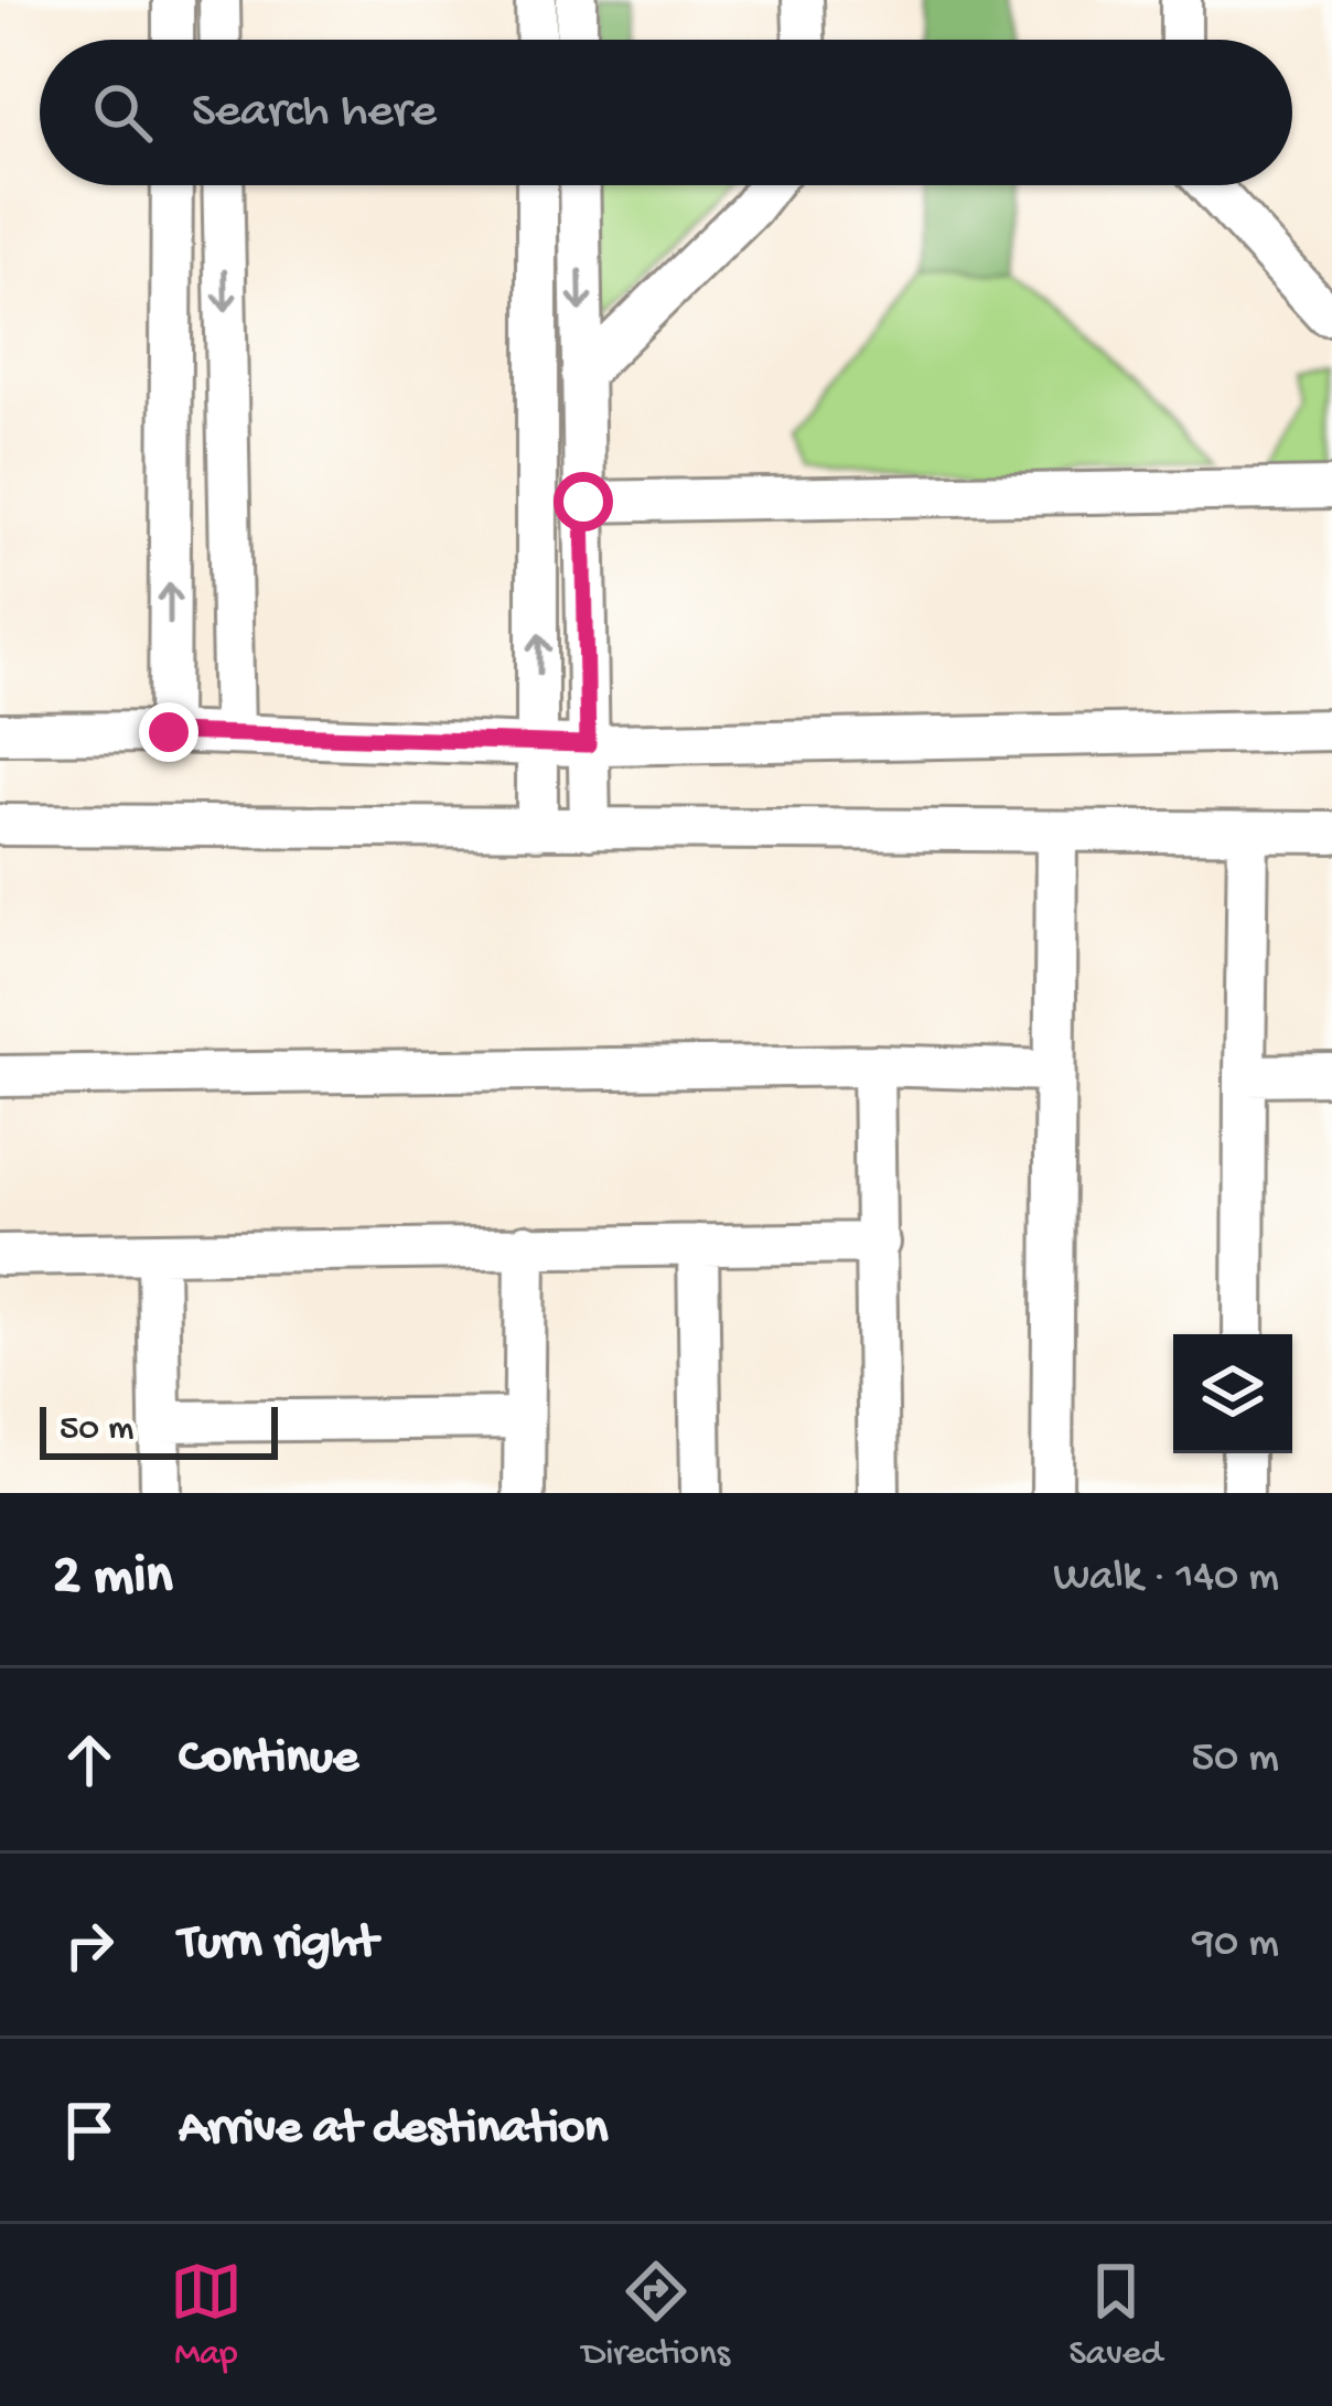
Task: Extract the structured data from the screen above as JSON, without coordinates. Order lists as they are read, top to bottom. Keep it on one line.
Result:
{"scale_bar":"50 m","page":{"search":"Search here","scale":"50 m","heading":["2 min","Walk · 140 m"],"list":[["Continue","50 m"],["Turn right","90 m"],"Arrive at destination"],"nav":["Map","Directions","Saved"]}}
